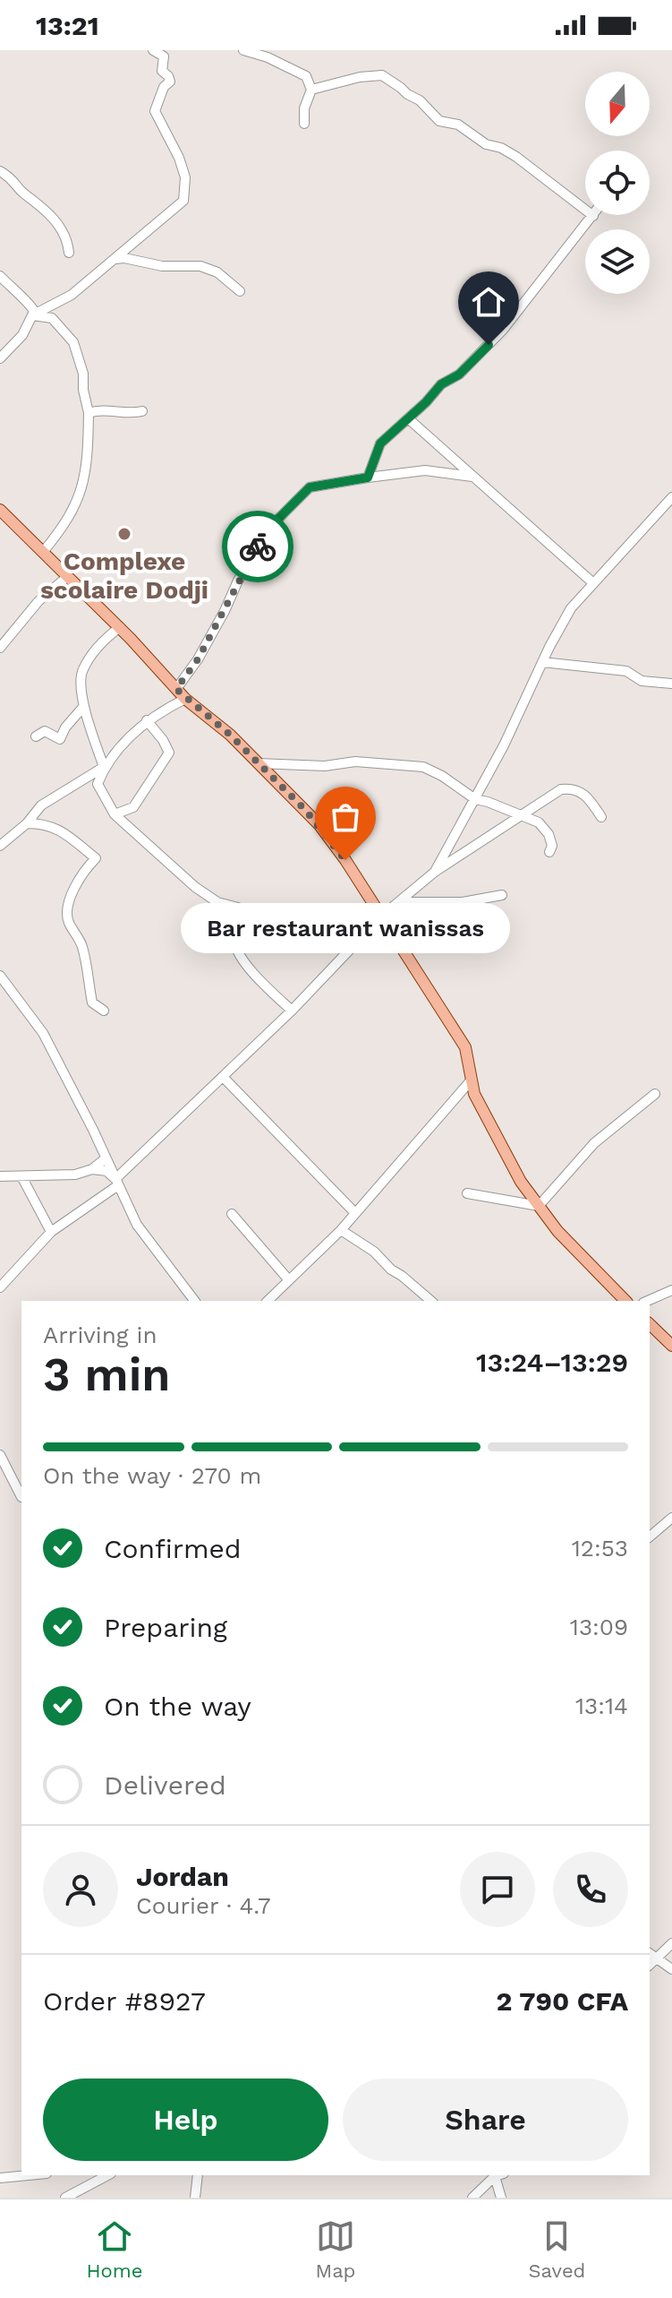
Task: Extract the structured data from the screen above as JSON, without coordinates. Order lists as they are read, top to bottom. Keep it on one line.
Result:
{"places":["Complexe scolaire Dodji","Bar restaurant wanissas"],"north":"bottom","page":{"status":"13:21","bubble":"Bar restaurant wanissas","heading":["3 min","Arriving in","13:24–13:29"],"panel":["Jordan","Courier · 4.7","Order #8927","2 790 CFA"],"bar":"On the way · 270 m","list":[["Confirmed","12:53"],["Preparing","13:09"],["On the way","13:14"],"Delivered"],"buttons":["Help","Share"],"tabs":["Home","Map","Saved"]}}
